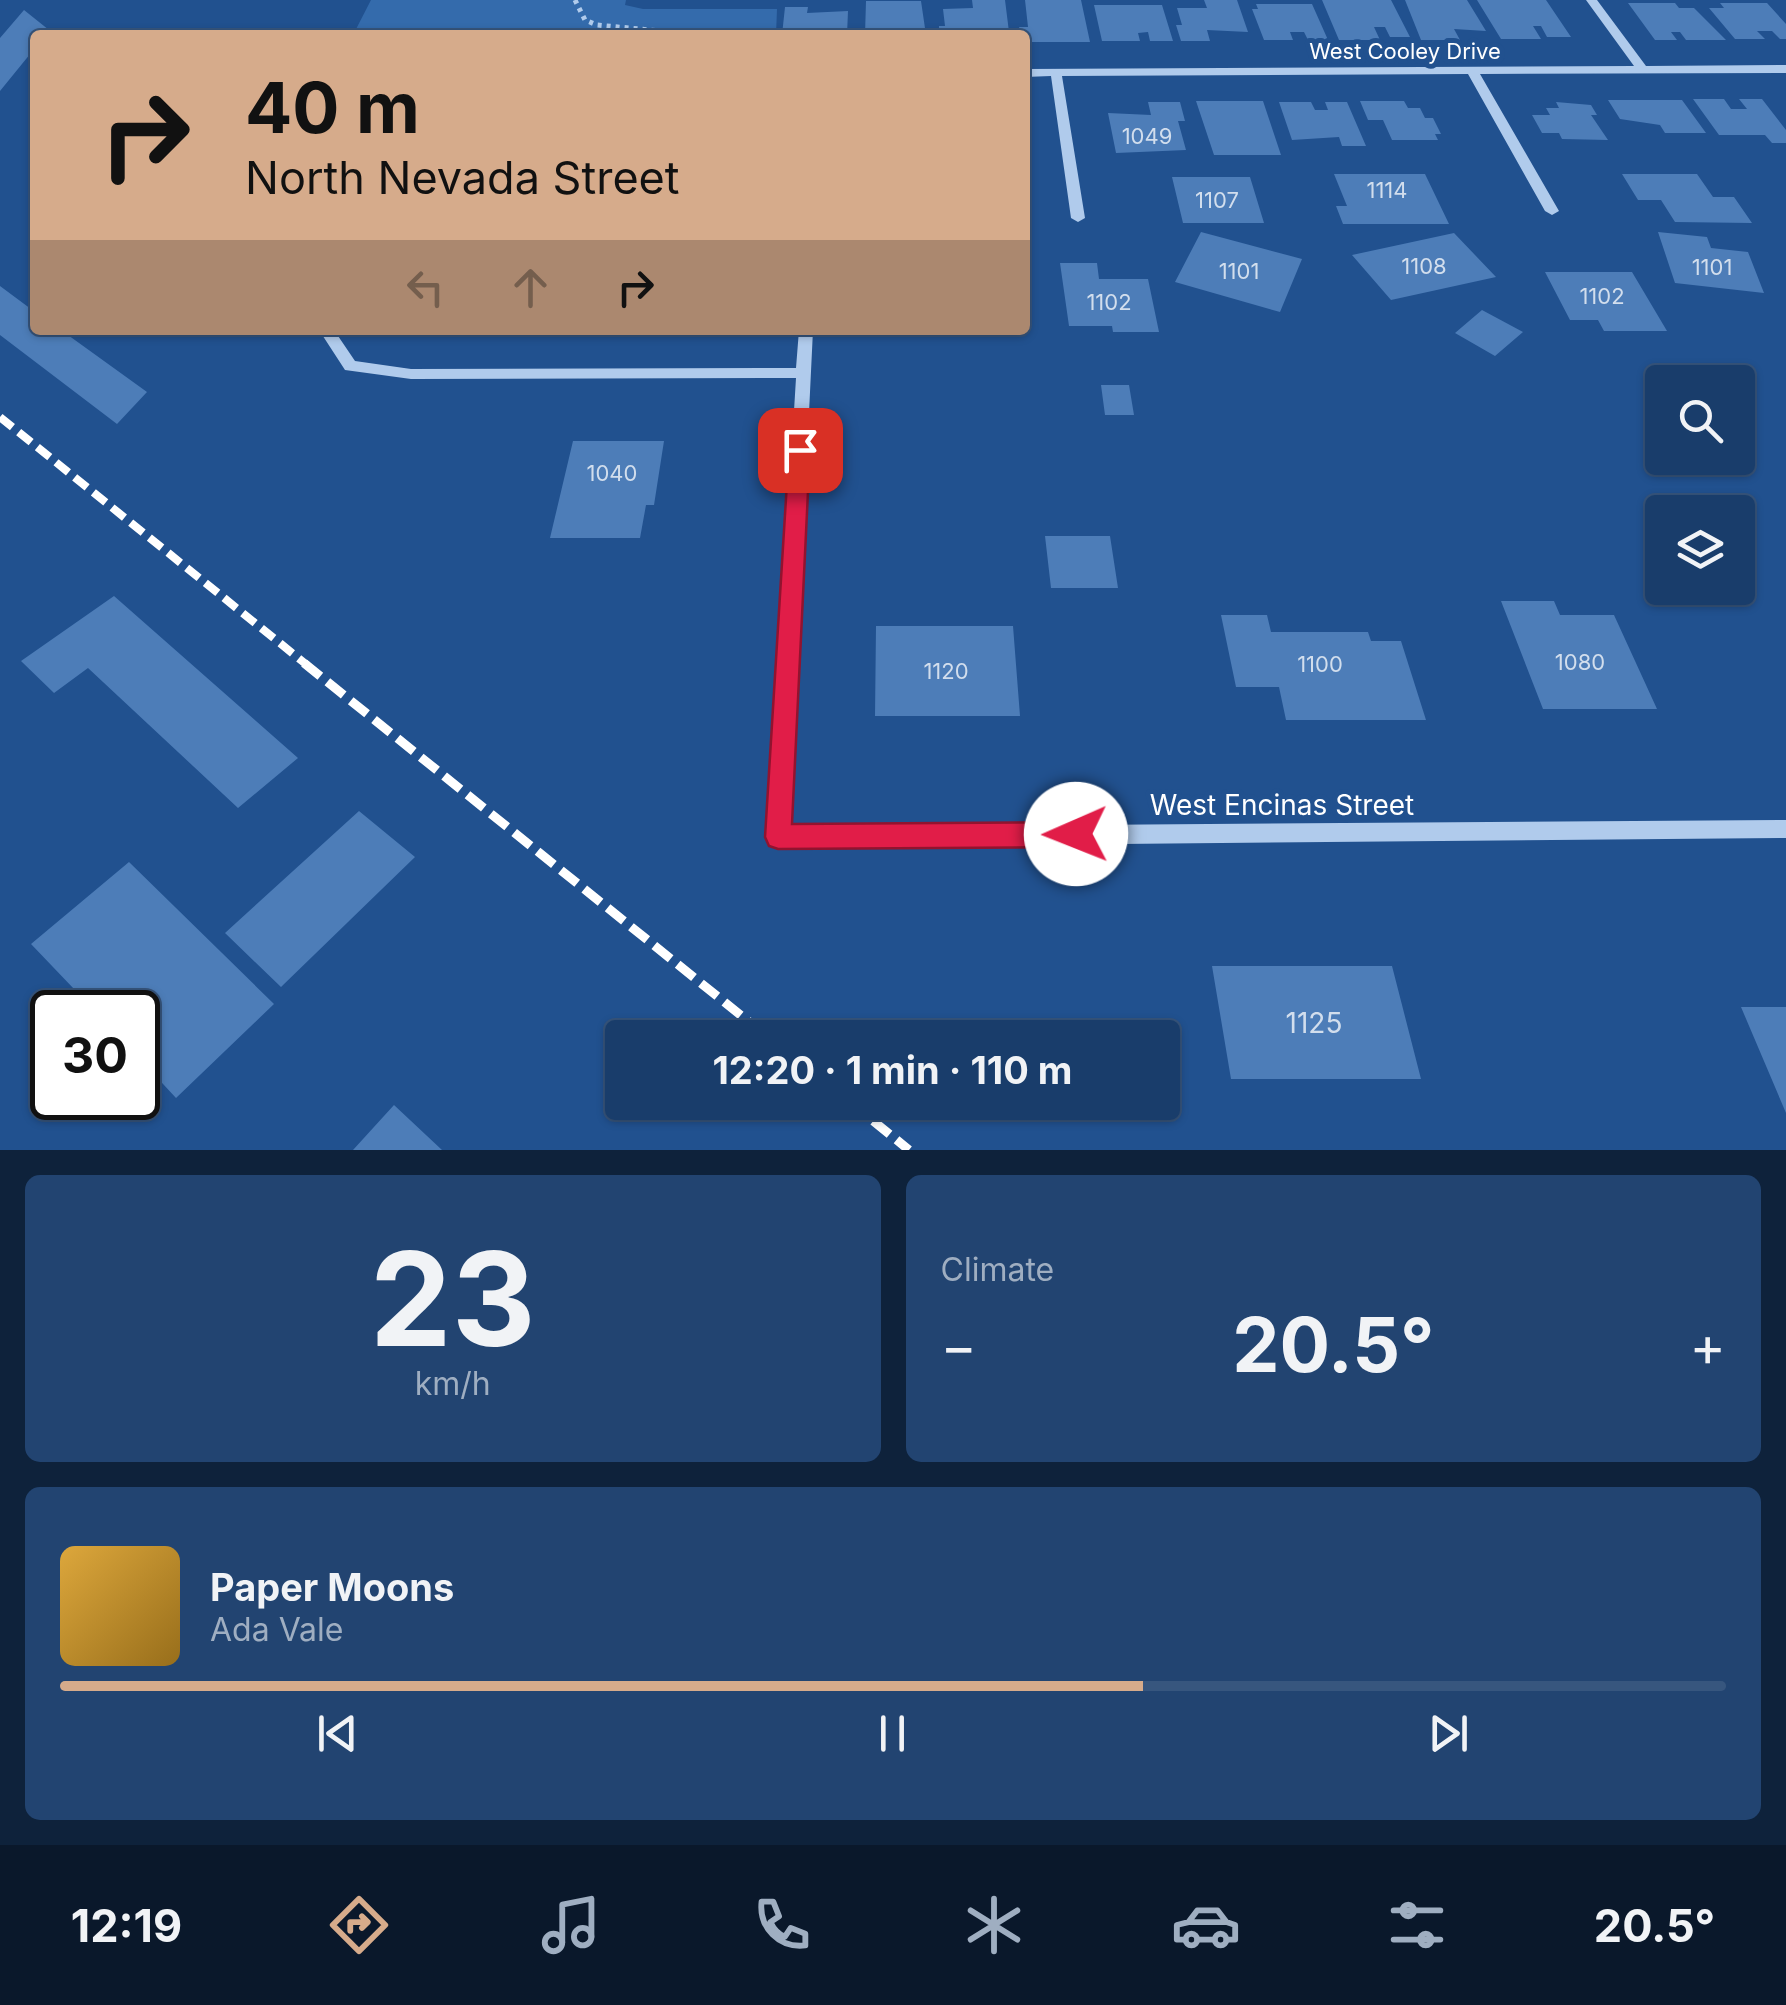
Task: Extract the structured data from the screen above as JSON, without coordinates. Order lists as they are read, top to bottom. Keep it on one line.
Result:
{"streets":{"street":["West Cooley Drive","West Encinas Street"]},"house_numbers":["1049","1114","1107","1108","1101","1101","1102","1102","1040","1080","1100","1120","1125"],"page":{"turn":["40 m","North Nevada Street"],"limit":"30","trip":"12:20 · 1 min · 110 m","tile":[["23","km/h"],"Climate"],"heat":["−","20.5°","+"],"song":["Paper Moons","Ada Vale"],"tabs":["12:19","20.5°"]}}
